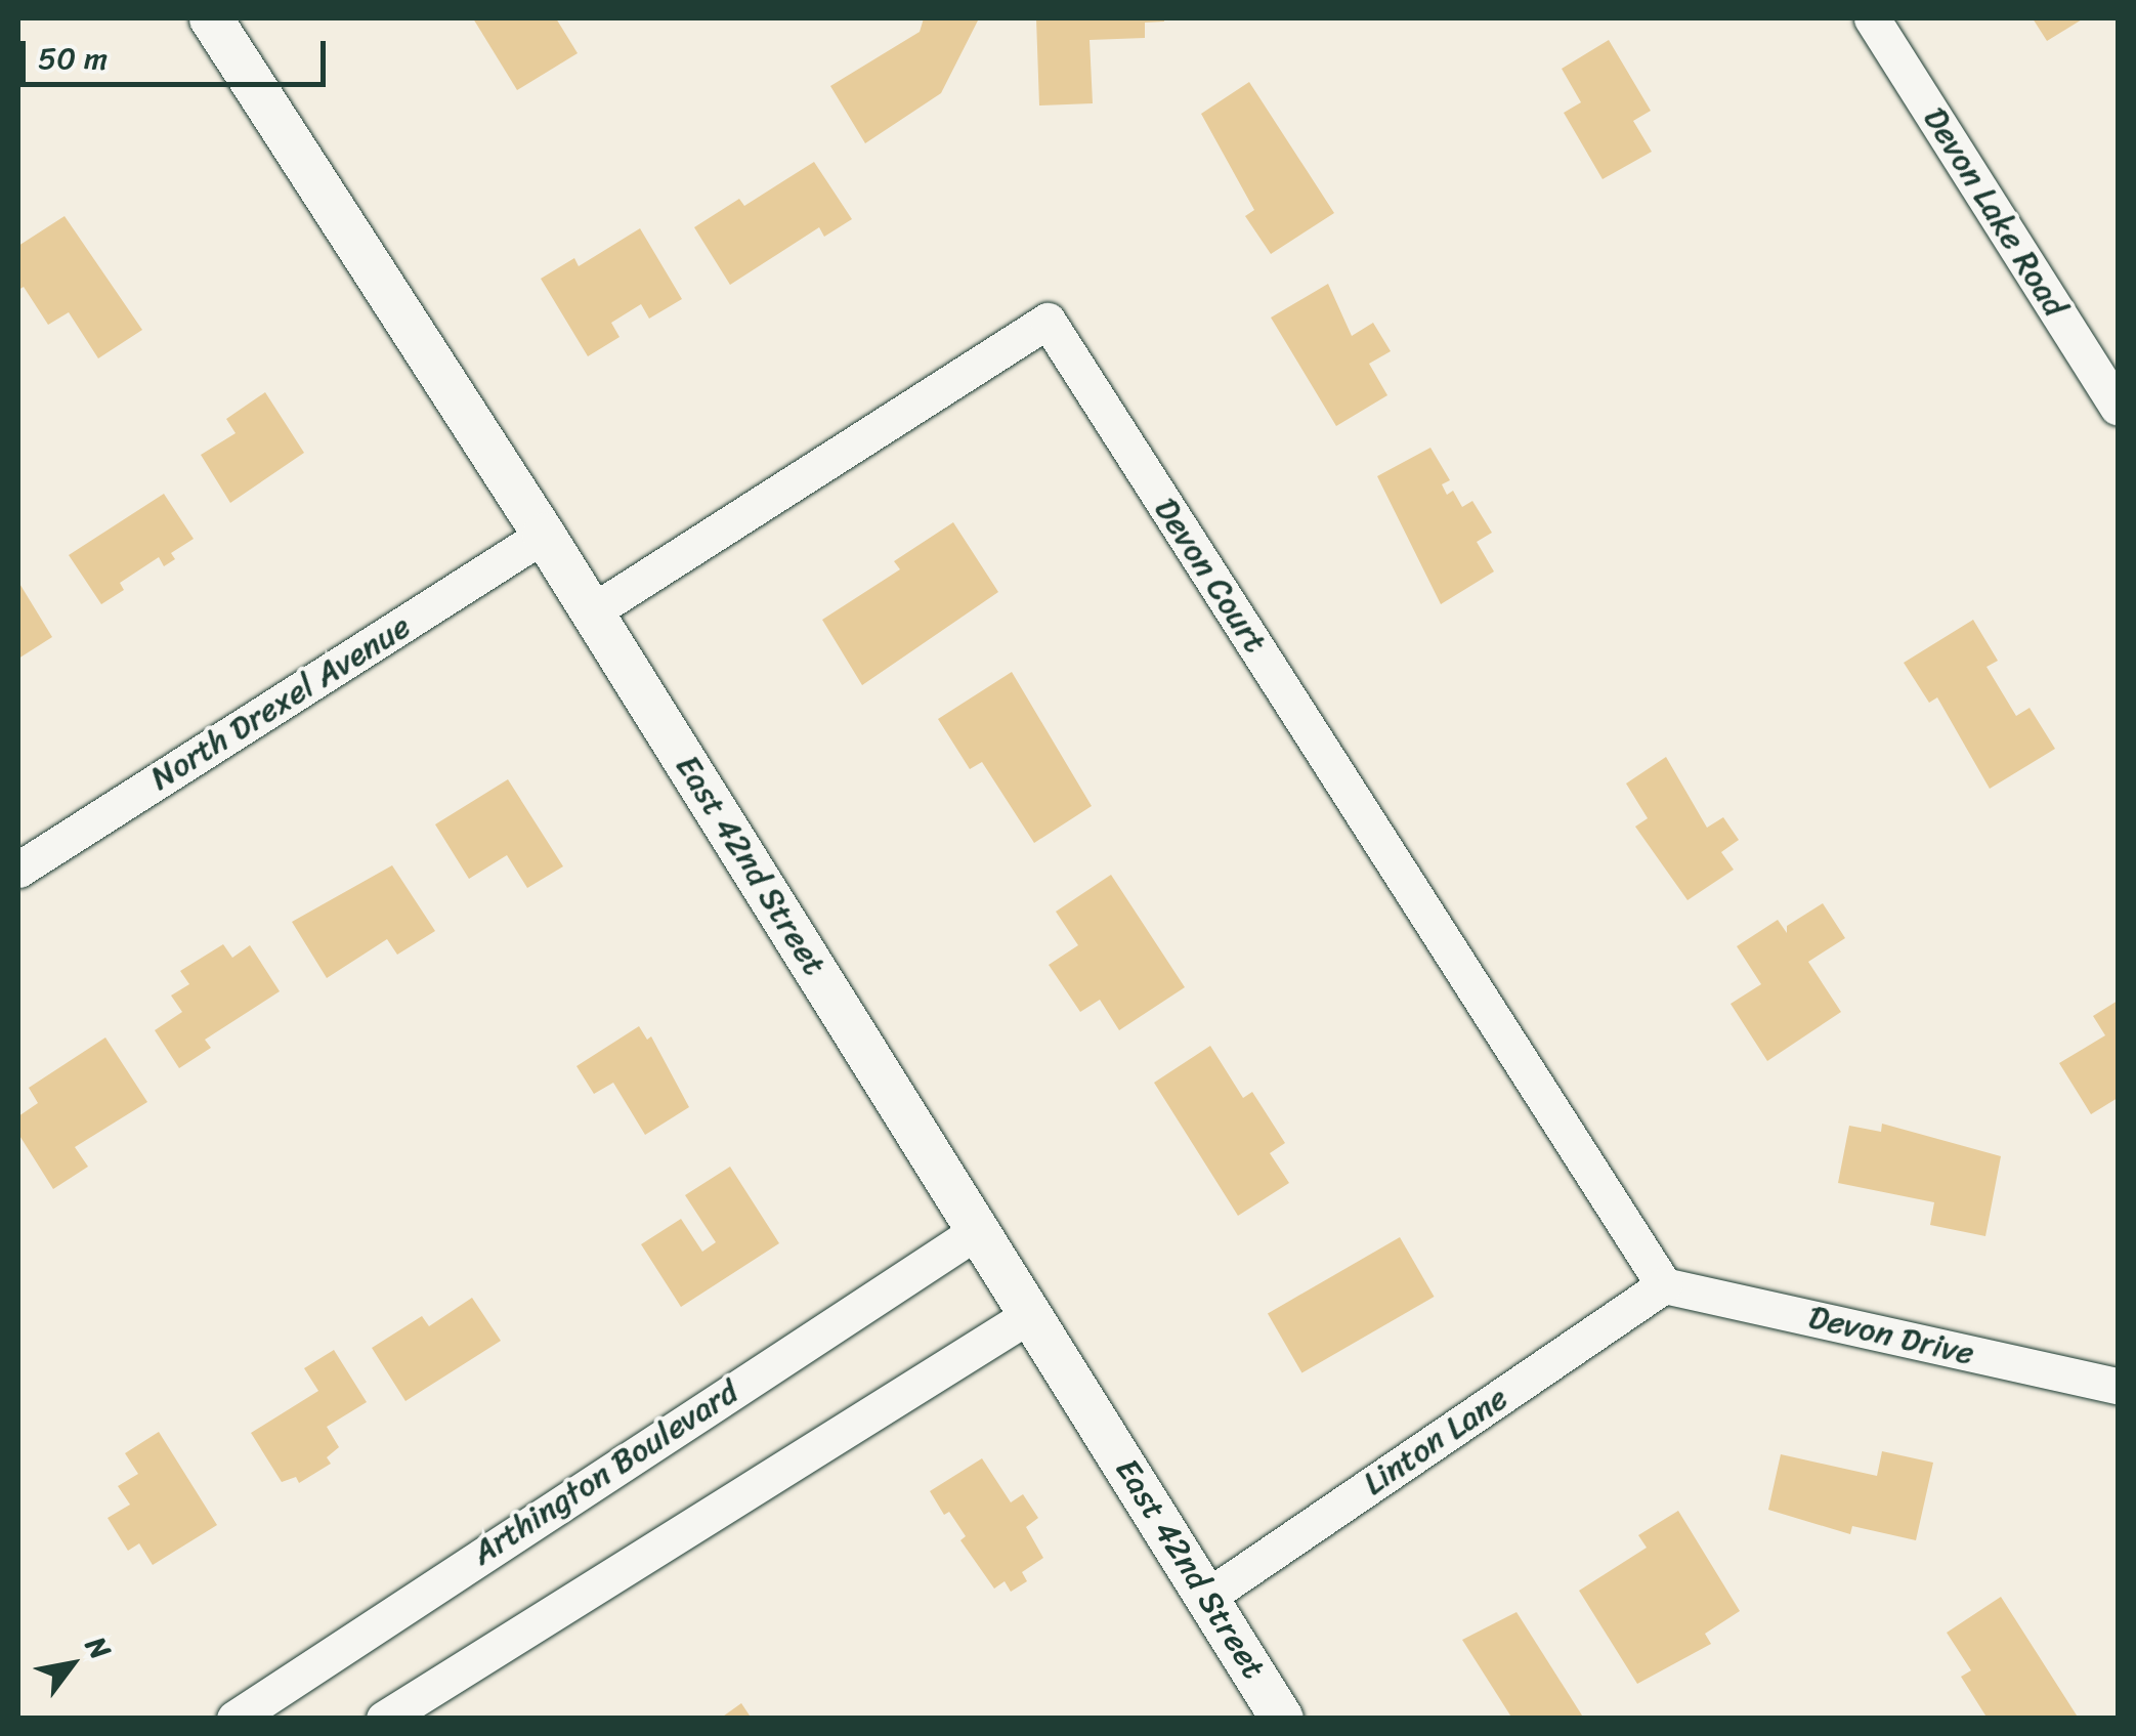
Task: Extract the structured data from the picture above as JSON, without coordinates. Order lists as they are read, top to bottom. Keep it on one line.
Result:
{"streets":{"street":["Devon Lake Road","Devon Court","North Drexel Avenue","East 42nd Street","Devon Drive","Linton Lane","Arthington Boulevard"]},"crossings":[["Devon Court","East 42nd Street"],["Devon Court","Devon Drive"],["Devon Court","Linton Lane"],["North Drexel Avenue","East 42nd Street"],["East 42nd Street","Linton Lane"],["East 42nd Street","Arthington Boulevard"],["Devon Drive","Linton Lane"]],"scale_bar":"50 m","north":"top right"}
